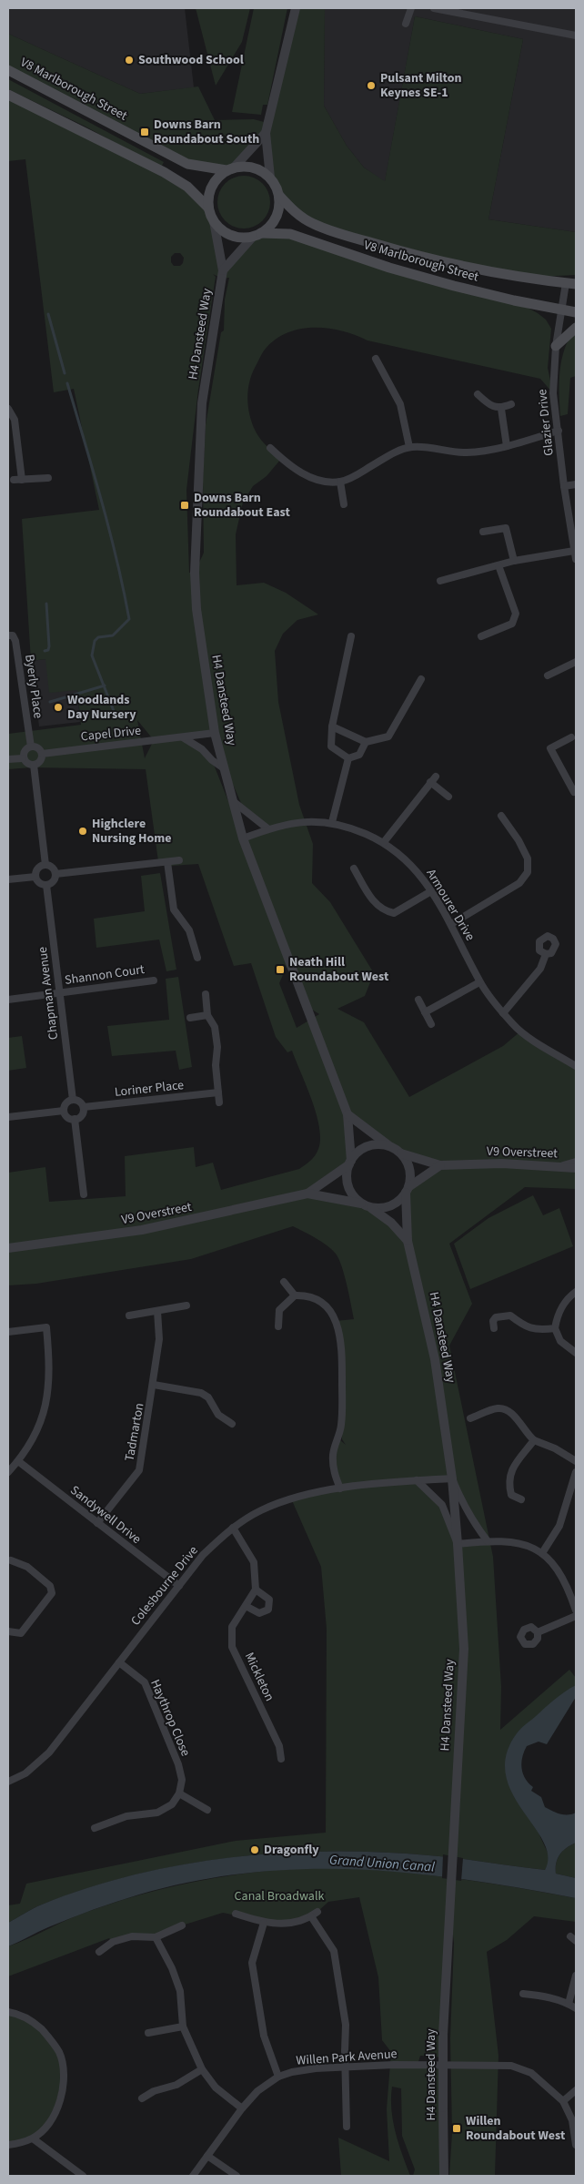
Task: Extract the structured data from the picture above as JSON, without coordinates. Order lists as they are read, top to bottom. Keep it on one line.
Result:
{"streets":{"main road":["V8 Marlborough Street"],"street":["H4 Dansteed Way","Glazier Drive","Byerly Place","Capel Drive","Armourer Drive","Shannon Court","Chapman Avenue","Loriner Place","V9 Overstreet","Tadmarton","Sandywell Drive","Colesbourne Drive","Mickleton","Haythrop Close","Willen Park Avenue"]},"crossings":[["V8 Marlborough Street","H4 Dansteed Way"],["V8 Marlborough Street","Glazier Drive"],["H4 Dansteed Way","Capel Drive"],["H4 Dansteed Way","Armourer Drive"],["H4 Dansteed Way","V9 Overstreet"],["H4 Dansteed Way","Colesbourne Drive"],["Byerly Place","Capel Drive"],["Shannon Court","Chapman Avenue"],["Chapman Avenue","Loriner Place"],["Tadmarton","Sandywell Drive"],["Sandywell Drive","Colesbourne Drive"],["Colesbourne Drive","Haythrop Close"]],"water":["Grand Union Canal"],"parks":["Canal Broadwalk"],"places":{"other":["Southwood School","Pulsant Milton Keynes SE-1","Woodlands Day Nursery","Highclere Nursing Home","Dragonfly"],"transit":["Downs Barn Roundabout South","Downs Barn Roundabout East","Neath Hill Roundabout West","Willen Roundabout West"]}}
